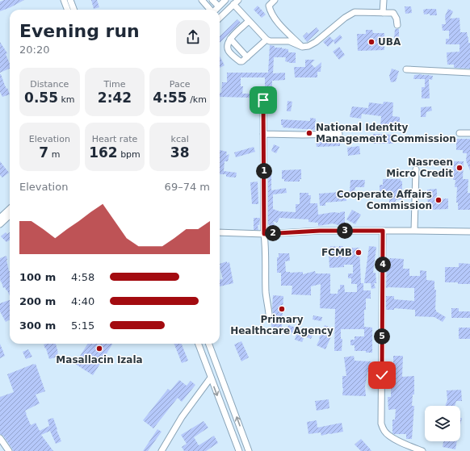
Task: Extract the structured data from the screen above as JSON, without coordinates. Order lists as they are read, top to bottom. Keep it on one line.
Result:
{"places":["UBA","National Identity Management Commission","Nasreen Micro Credit","Cooperate Affairs Commission","FCMB","Primary Healthcare Agency","Masallacin Izala"],"page":{"heading":["Evening run","20:20"],"stats":[["Distance","0.55 km"],["Time","2:42"],["Pace","4:55 /km"],["Elevation","7 m"],["Heart rate","162 bpm"],["kcal","38"]],"pins":["1","3","2","4","5"],"chart":["Elevation","69–74 m"],"list":[{"name":"100 m","note":"4:58"},{"name":"200 m","note":"4:40"},{"name":"300 m","note":"5:15"}]}}
